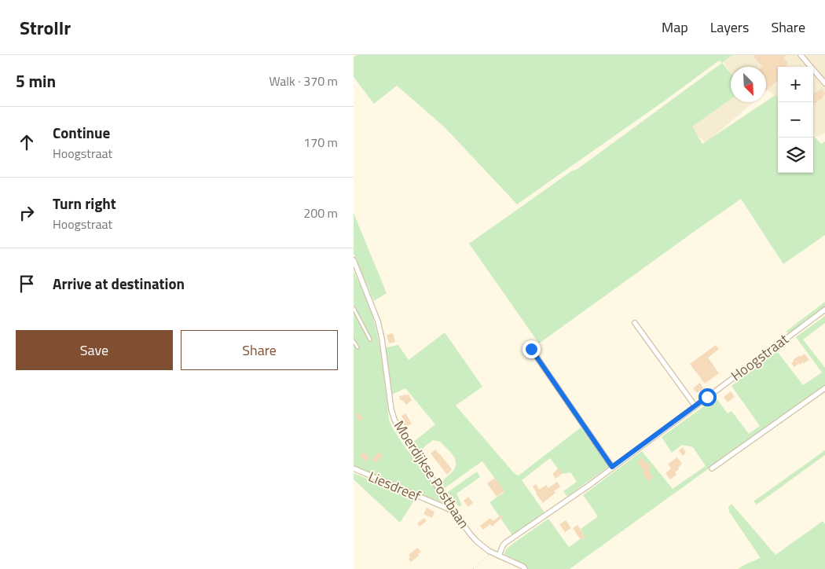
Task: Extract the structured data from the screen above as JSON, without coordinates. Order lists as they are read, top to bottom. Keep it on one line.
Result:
{"streets":{"street":["Hoogstraat","Moerdijkse Postbaan","Liesdreef"]},"crossings":[["Hoogstraat","Moerdijkse Postbaan"],["Moerdijkse Postbaan","Liesdreef"]],"north":"bottom right","page":{"header":"Strollr","nav":["Map","Layers","Share"],"heading":["5 min","Walk · 370 m"],"map_buttons":["+","−"],"list":[["Continue","Hoogstraat","170 m"],["Turn right","Hoogstraat","200 m"],"Arrive at destination"],"buttons":["Save","Share"]}}
